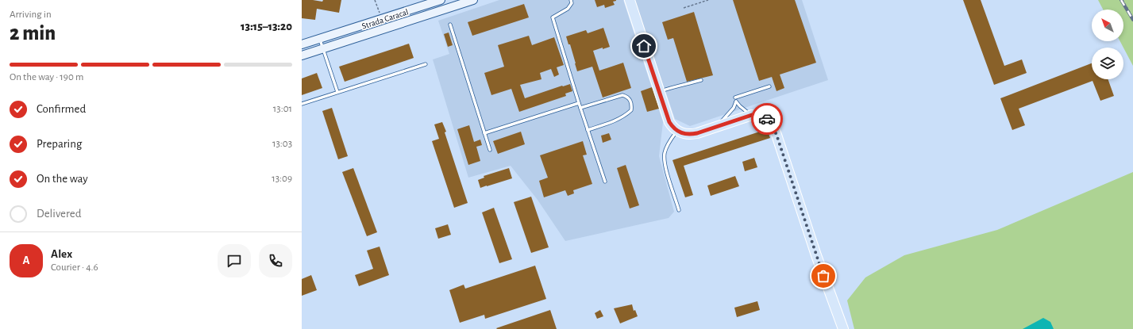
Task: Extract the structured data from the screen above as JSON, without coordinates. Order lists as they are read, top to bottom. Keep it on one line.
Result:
{"streets":{"main road":["Strada Caracal"]},"north":"top left","page":{"heading":["2 min","Arriving in","13:15–13:20"],"panel":["Alex","Courier · 4.6"],"bar":"On the way · 190 m","list":[["Confirmed","13:01"],["Preparing","13:03"],["On the way","13:09"],"Delivered"],"round":"A"}}
